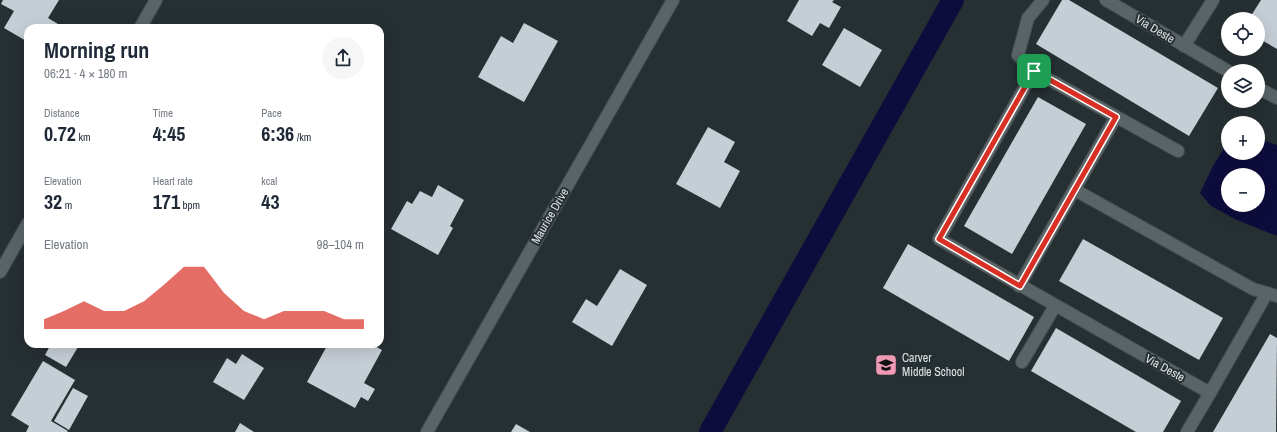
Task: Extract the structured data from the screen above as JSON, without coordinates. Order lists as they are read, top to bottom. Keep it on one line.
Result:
{"streets":{"street":["Via Deste","Maurice Drive"]},"places":{"school or university":["Carver Middle School"]},"page":{"map_buttons":["+","−"],"heading":["Morning run","06:21 · 4 × 180 m"],"stats":[["Distance","0.72 km"],["Time","4:45"],["Pace","6:36 /km"],["Elevation","32 m"],["Heart rate","171 bpm"],["kcal","43"]],"chart":["Elevation","98–104 m"]}}
